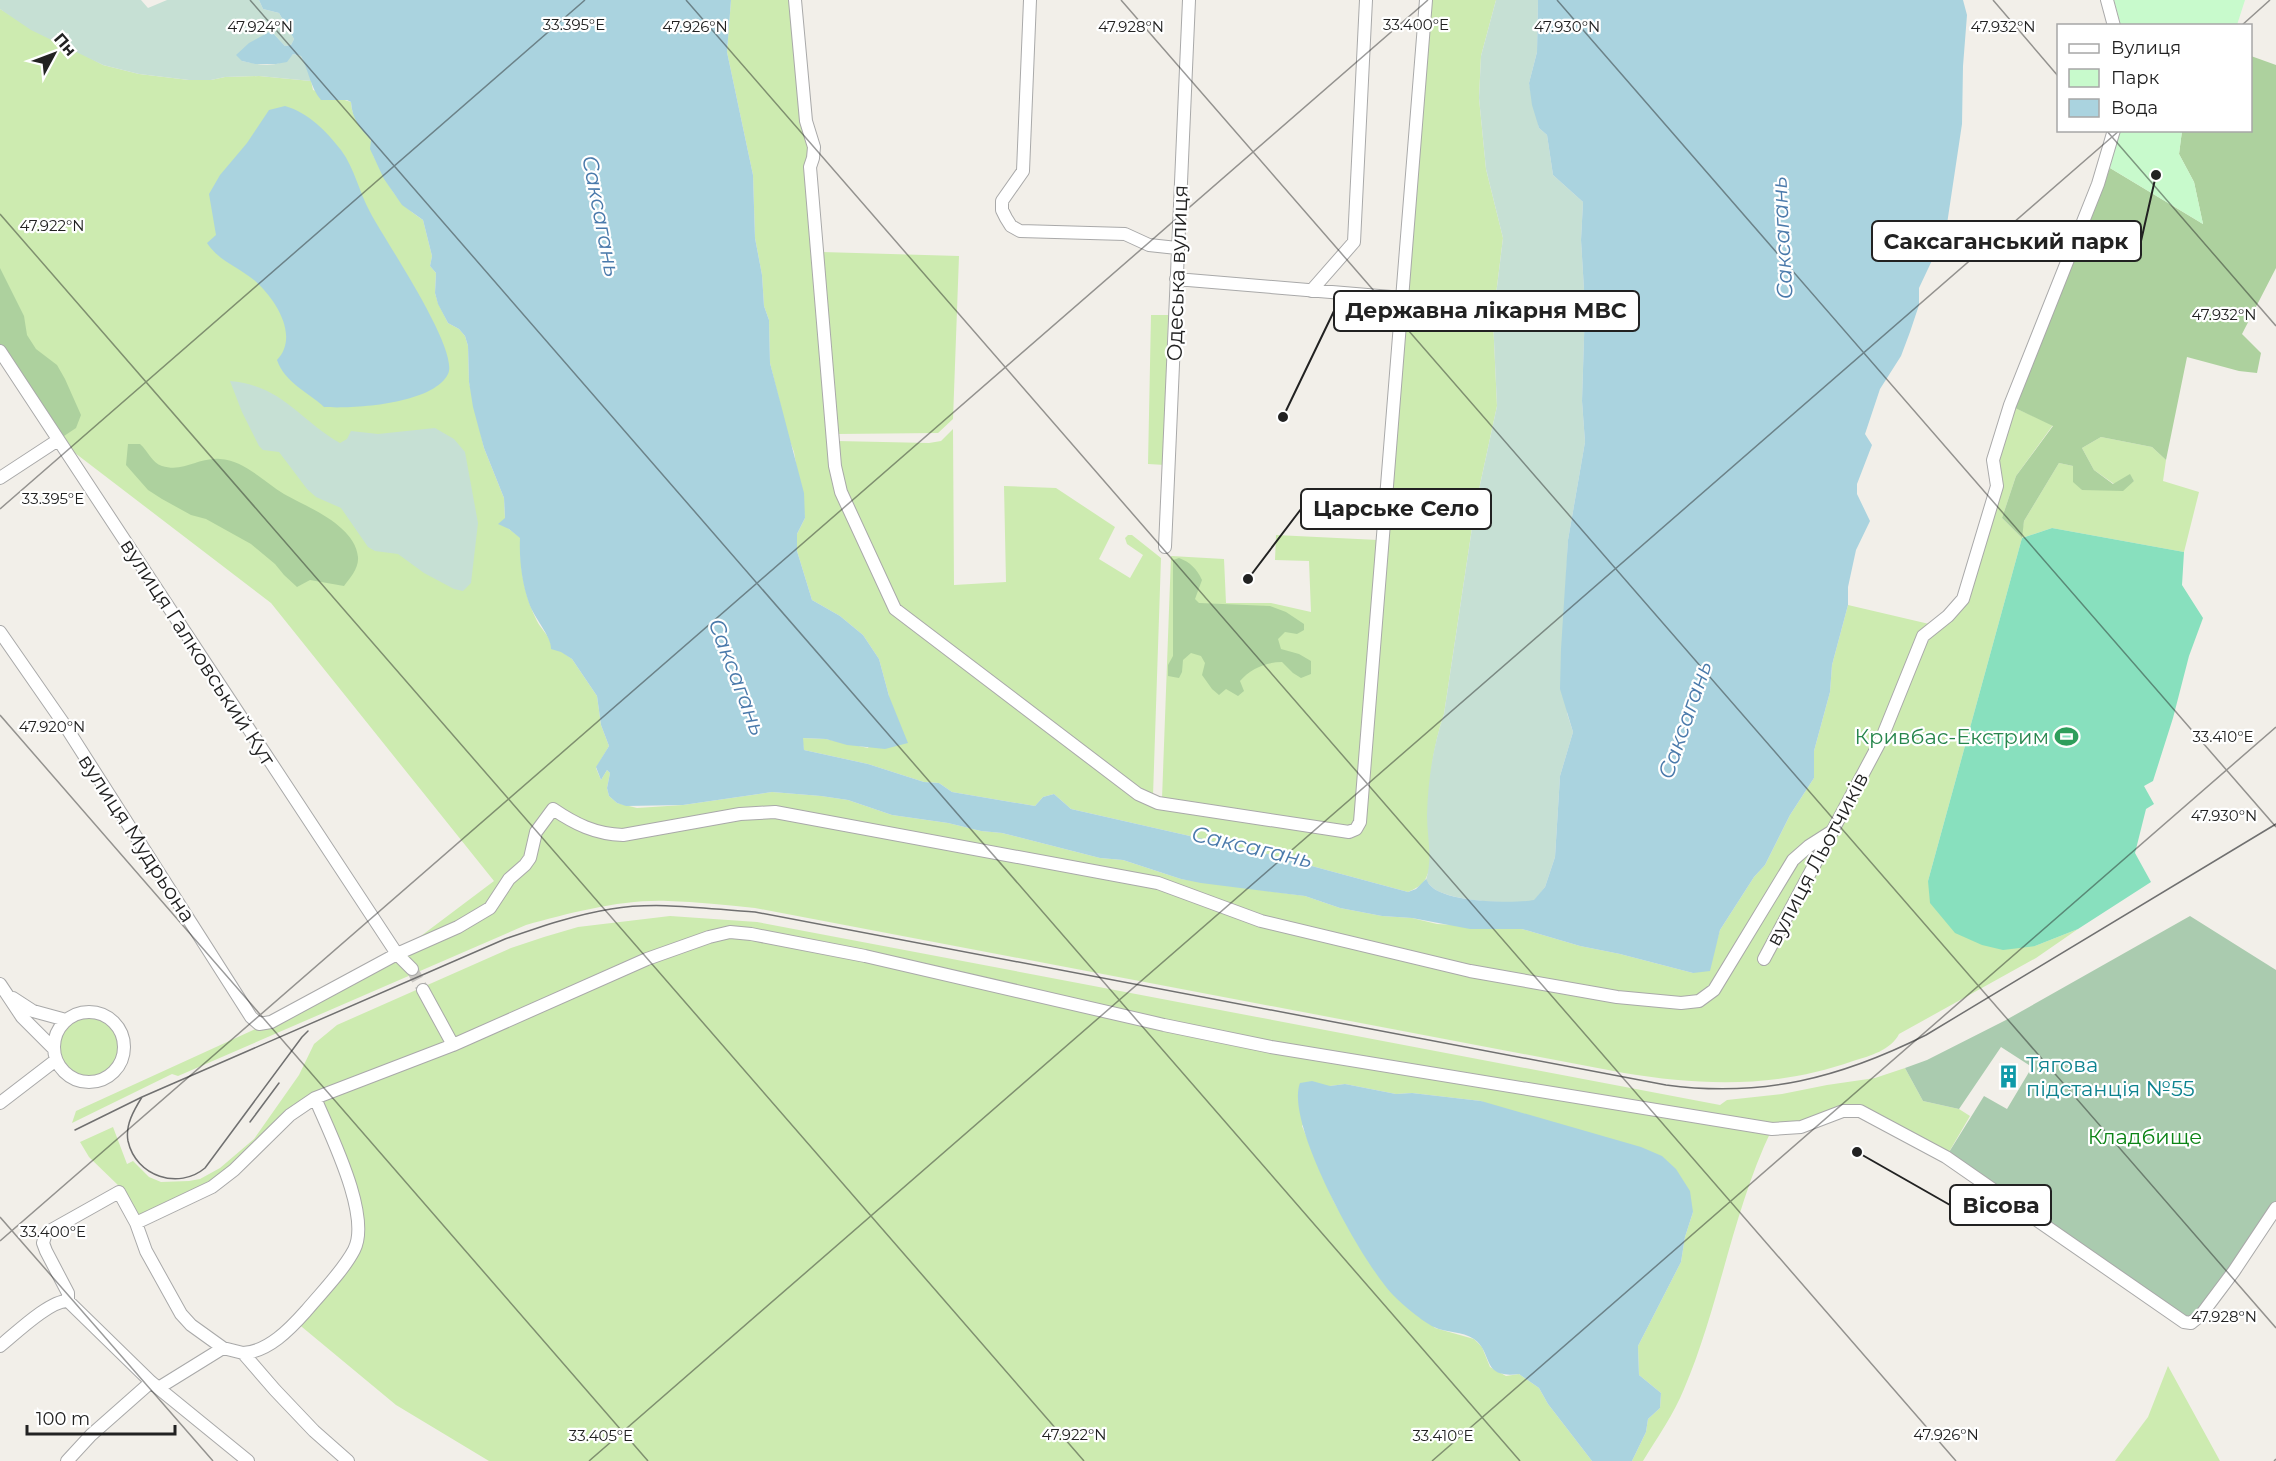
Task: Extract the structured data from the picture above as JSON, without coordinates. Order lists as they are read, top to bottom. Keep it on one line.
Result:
{"streets":{"street":["Одеська вулиця","вулиця Галковський Кут","вулиця Мудрьона","вулиця Льотчиків"]},"crossings":[["вулиця Галковський Кут","вулиця Мудрьона"]],"water":["Саксагань"],"parks":["Кладбище"],"places":{"other":["Саксаганський парк","Державна лікарня МВС","Царське Село","Вісова"],"sports":["Кривбас-Екстрим"],"building":["Тягова підстанція №55"]},"legend":["Вулиця","Парк","Вода"],"scale_bar":"100 m","north":"top right","coordinates":["33.395°E","33.400°E","47.932°N","47.924°N","47.926°N","47.928°N","47.930°N","47.922°N","47.920°N","33.410°E","33.405°E"]}
